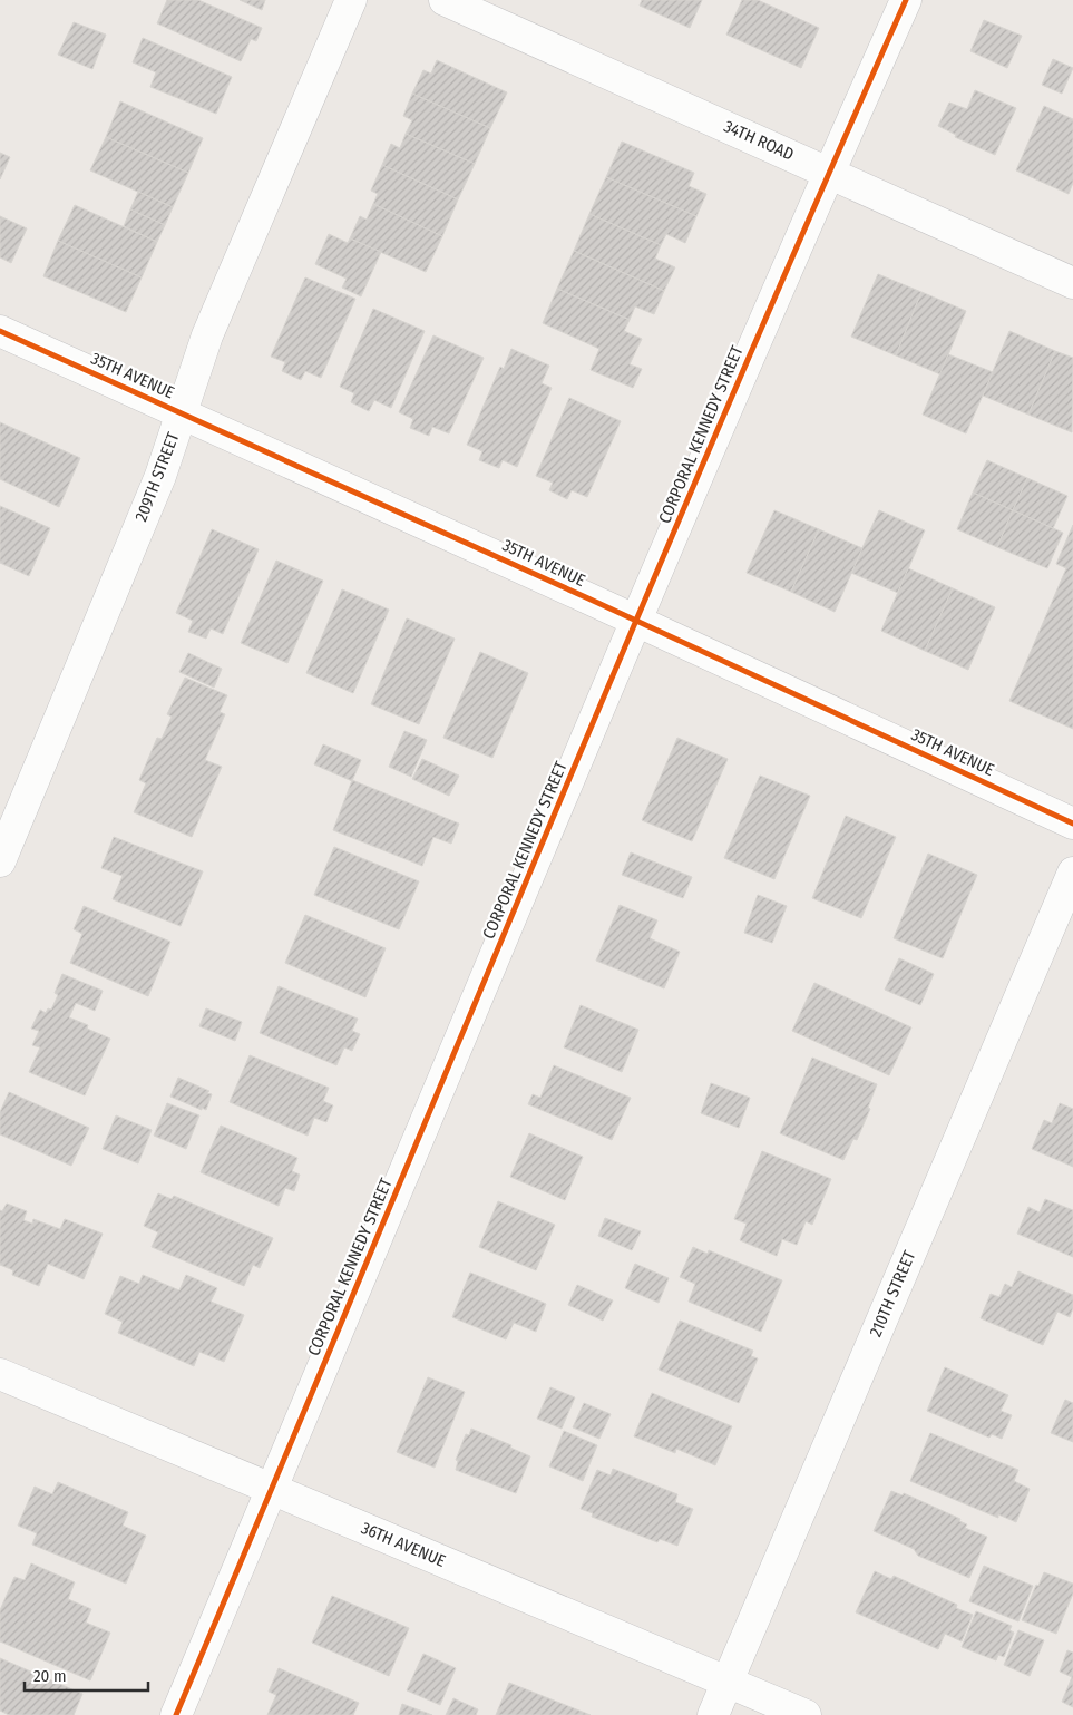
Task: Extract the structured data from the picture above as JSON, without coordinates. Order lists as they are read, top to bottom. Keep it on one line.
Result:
{"streets":{"street":["34TH ROAD","35TH AVENUE","CORPORAL KENNEDY STREET","209TH STREET","210TH STREET","36TH AVENUE"]},"crossings":[["34TH ROAD","CORPORAL KENNEDY STREET"],["35TH AVENUE","CORPORAL KENNEDY STREET"],["35TH AVENUE","209TH STREET"],["CORPORAL KENNEDY STREET","36TH AVENUE"],["210TH STREET","36TH AVENUE"]],"scale_bar":"20 m"}
